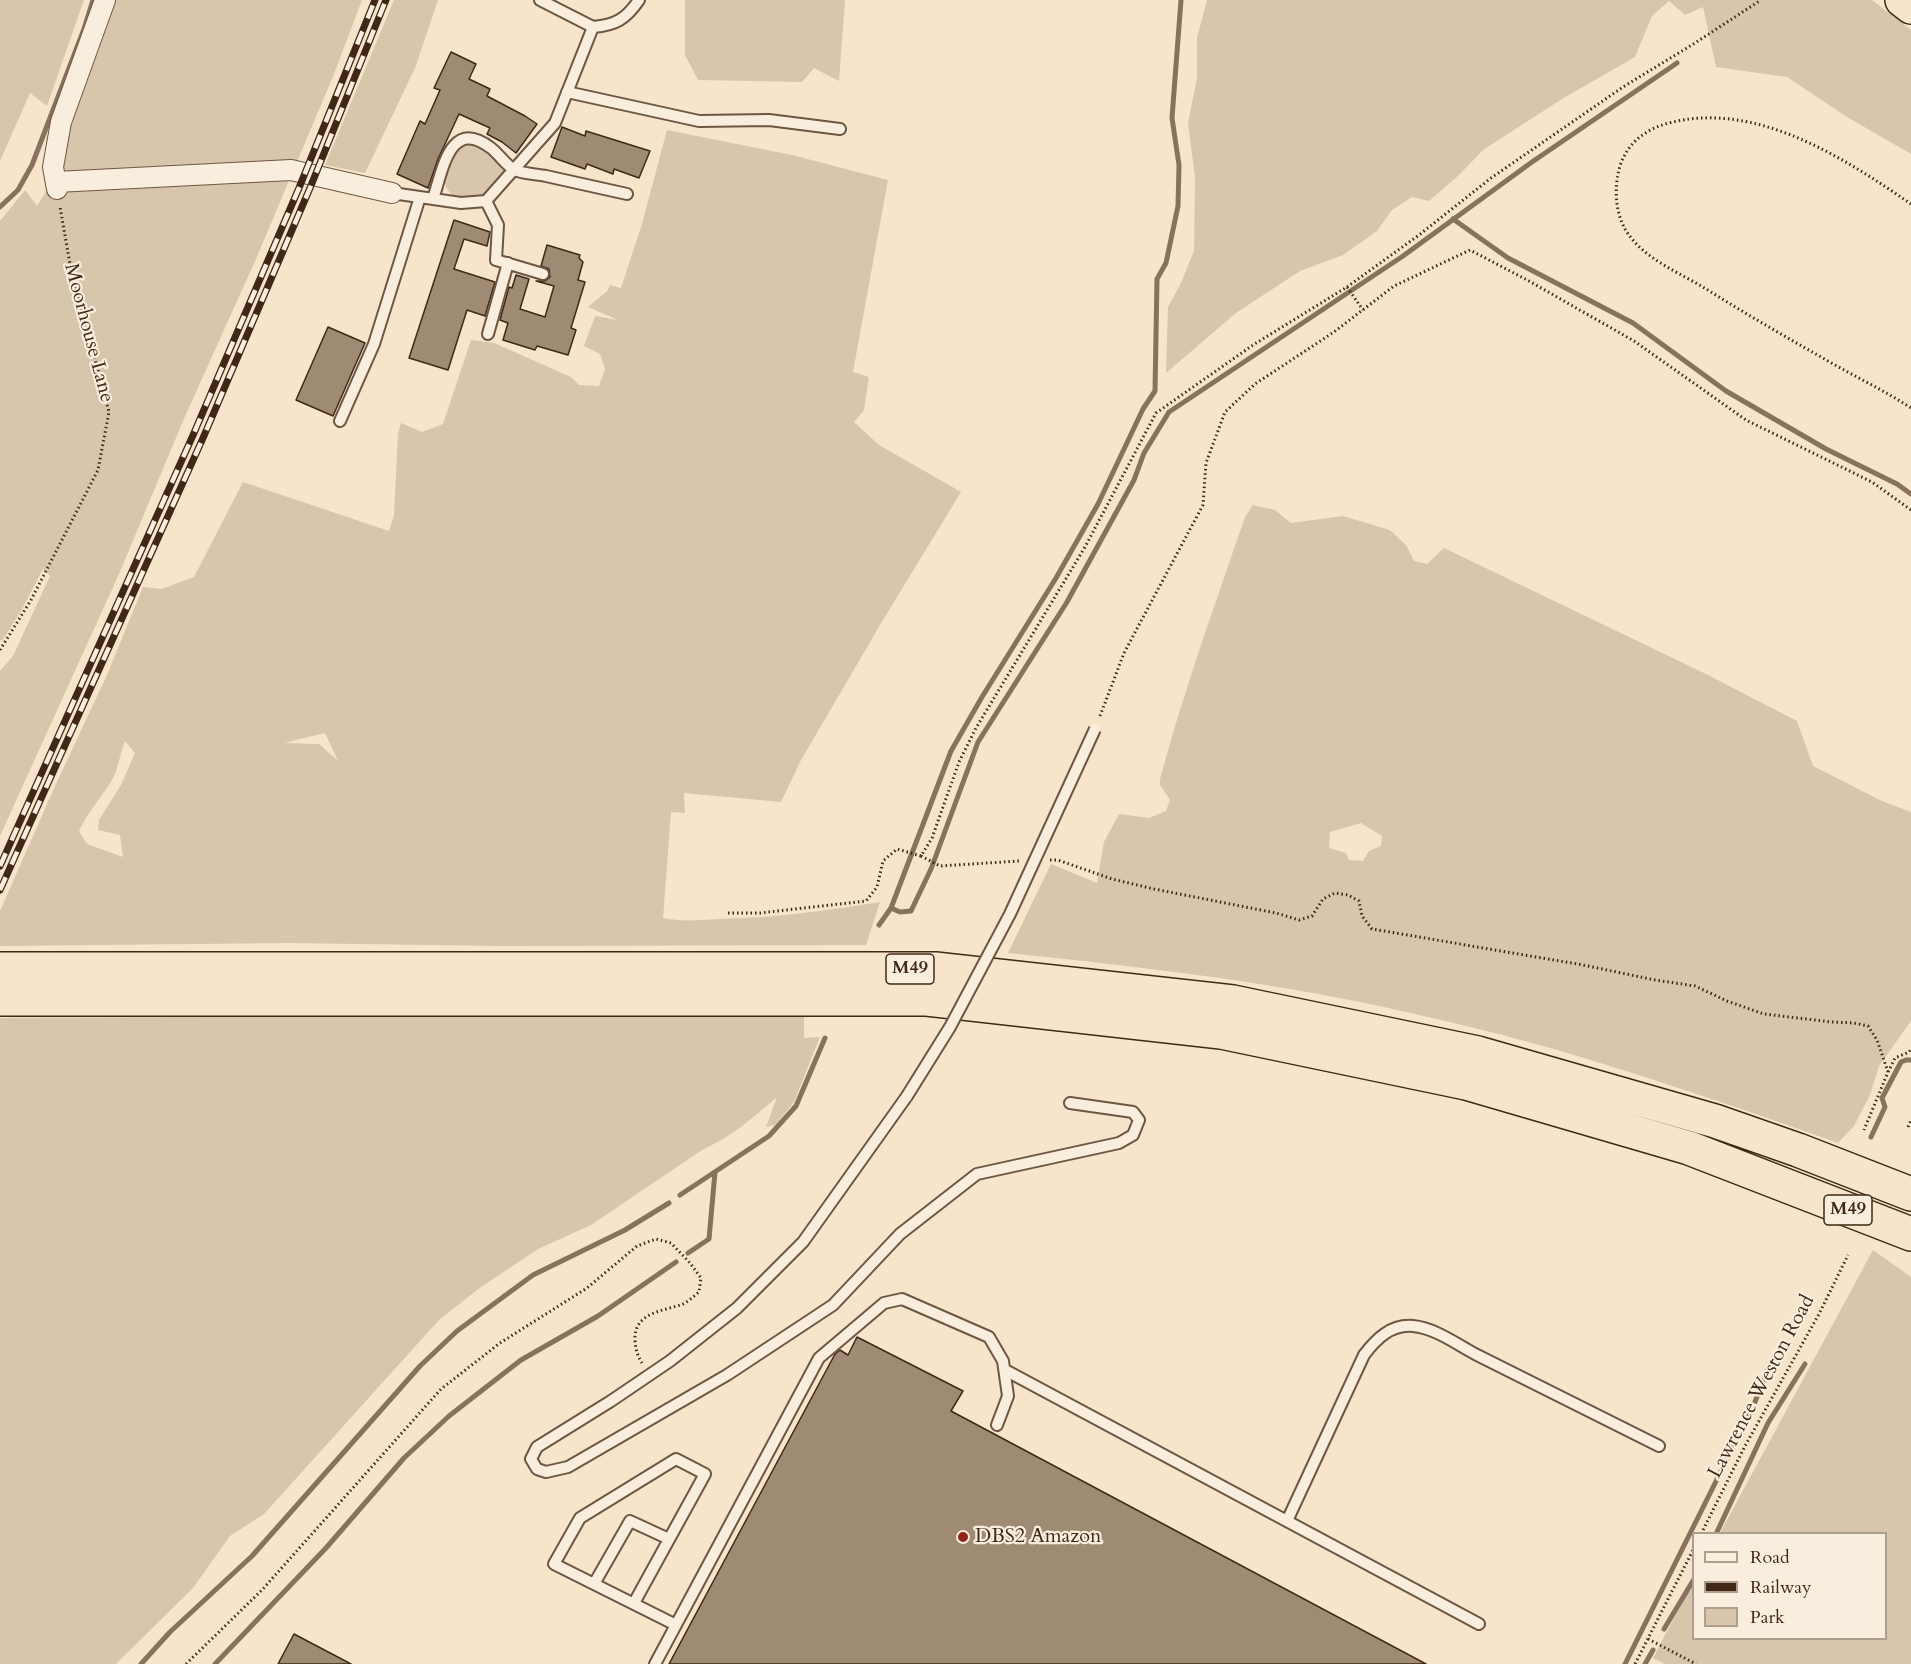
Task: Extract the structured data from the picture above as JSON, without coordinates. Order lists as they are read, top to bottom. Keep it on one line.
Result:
{"streets":{"highway":["M49"],"path":["Moorhouse Lane","Lawrence Weston Road"]},"places":["DBS2 Amazon"],"legend":["Road","Railway","Park"]}
